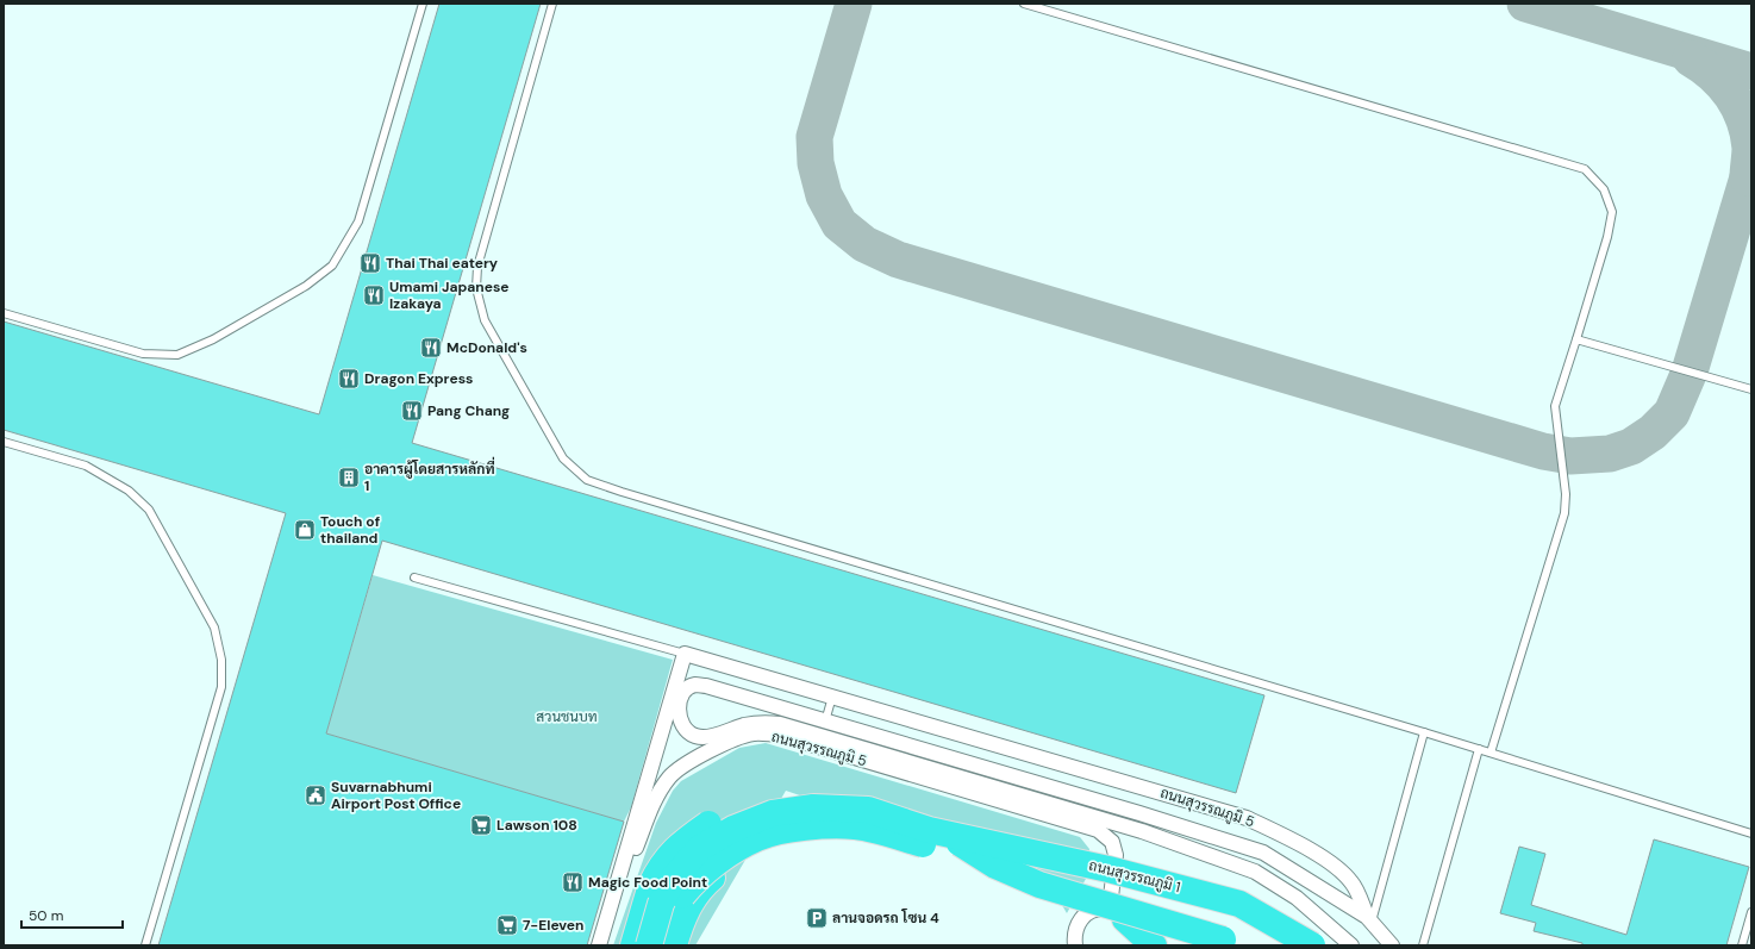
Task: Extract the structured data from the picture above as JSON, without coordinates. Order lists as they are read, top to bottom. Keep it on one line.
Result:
{"streets":{"highway":["ถนนสุวรรณภูมิ 1"],"street":["ถนนสุวรรณภูมิ 5"]},"parks":["สวนชนบท"],"places":{"restaurant":["Thai Thai eatery","Umami Japanese Izakaya","McDonald's","Dragon Express","Pang Chang","Magic Food Point"],"building":["อาคารผู้โดยสารหลักที่ 1"],"shop":["Touch of thailand"],"public building":["Suvarnabhumi Airport Post Office"],"supermarket":["Lawson 108","7-Eleven"],"parking":["ลานจอดรถ โซน 4"]},"scale_bar":"50 m"}
